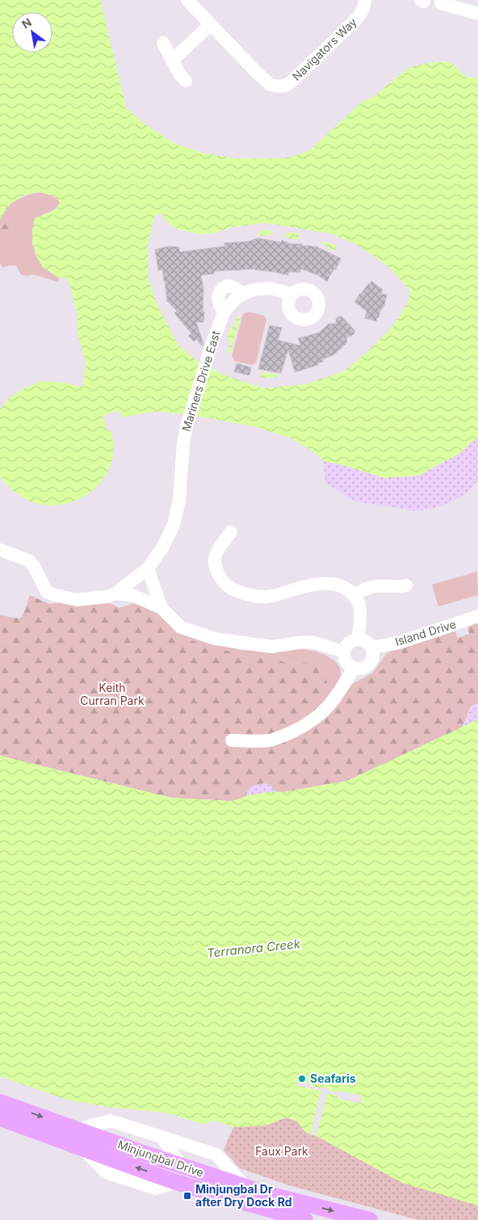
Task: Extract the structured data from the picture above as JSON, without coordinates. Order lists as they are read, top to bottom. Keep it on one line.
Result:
{"streets":{"main road":["Minjungbal Drive"],"street":["Navigators Way","Mariners Drive East","Island Drive"]},"water":["Terranora Creek"],"parks":["Keith Curran Park","Faux Park"],"places":{"other":["Seafaris"],"transit":["Minjungbal Dr after Dry Dock Rd"]},"north":"top left"}
